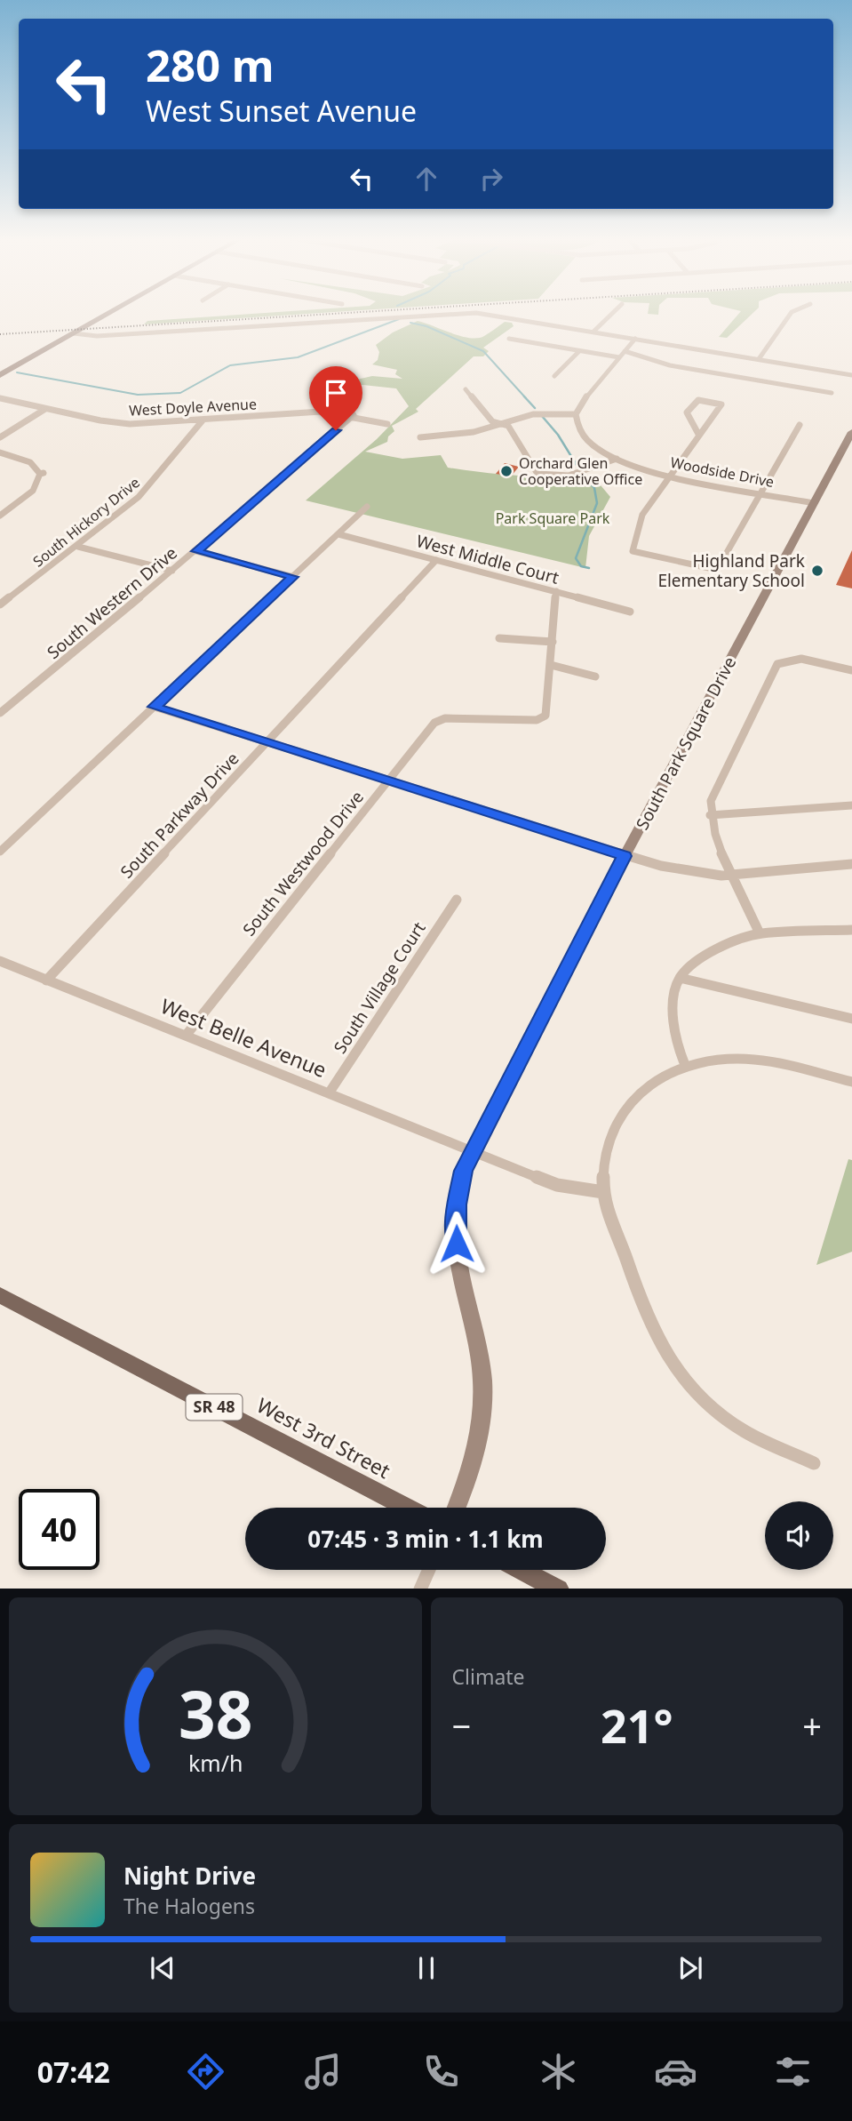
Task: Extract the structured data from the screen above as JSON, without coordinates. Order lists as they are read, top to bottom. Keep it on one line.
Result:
{"streets":{"main road":["SR 48","West 3rd Street"],"street":["West Doyle Avenue","Woodside Drive","South Hickory Drive","West Middle Court","South Western Drive","South Park Square Drive","South Parkway Drive","South Westwood Drive","South Village Court","West Belle Avenue"]},"crossings":[["West Doyle Avenue","South Hickory Drive"],["West Doyle Avenue","South Western Drive"],["Woodside Drive","South Park Square Drive"],["West Middle Court","South Parkway Drive"],["West Middle Court","South Westwood Drive"],["South Park Square Drive","West Belle Avenue"],["South Parkway Drive","West Belle Avenue"],["South Westwood Drive","West Belle Avenue"],["South Village Court","West Belle Avenue"]],"parks":["Park Square Park"],"places":["Orchard Glen Cooperative Office","Highland Park Elementary School"],"page":{"turn":["280 m","West Sunset Avenue"],"limit":"40","trip":"07:45 · 3 min · 1.1 km","tile":"Climate","heat":["−","21°","+"],"song":["Night Drive","The Halogens"],"tabs":"07:42","gauge":["38","km/h"]}}
